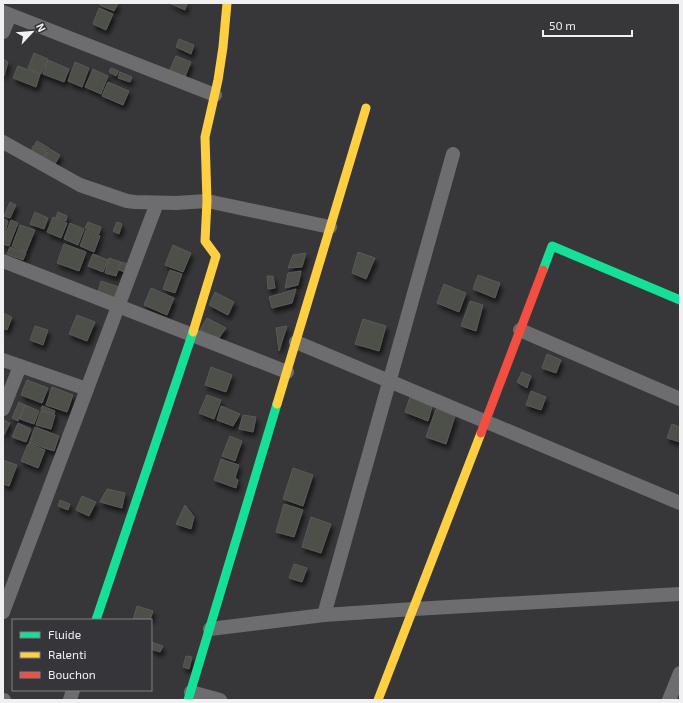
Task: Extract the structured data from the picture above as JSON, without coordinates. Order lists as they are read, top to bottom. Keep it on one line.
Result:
{"legend":["Fluide","Ralenti","Bouchon"],"scale_bar":"50 m","north":"top right"}
